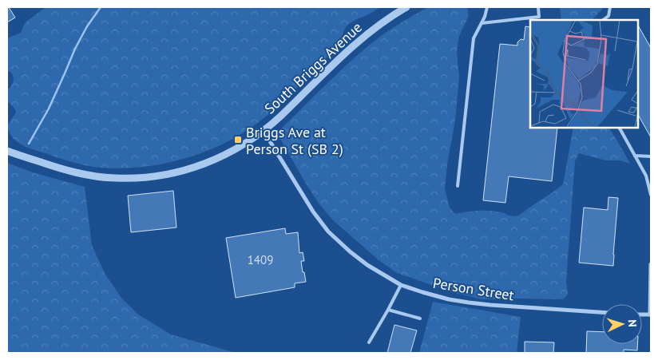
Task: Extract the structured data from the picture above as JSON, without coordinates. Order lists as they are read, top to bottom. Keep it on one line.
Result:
{"streets":{"street":["South Briggs Avenue","Person Street"]},"crossings":[["South Briggs Avenue","Person Street"]],"places":{"transit":["Briggs Ave at Person St (SB 2)"]},"house_numbers":["1409"],"north":"right"}
